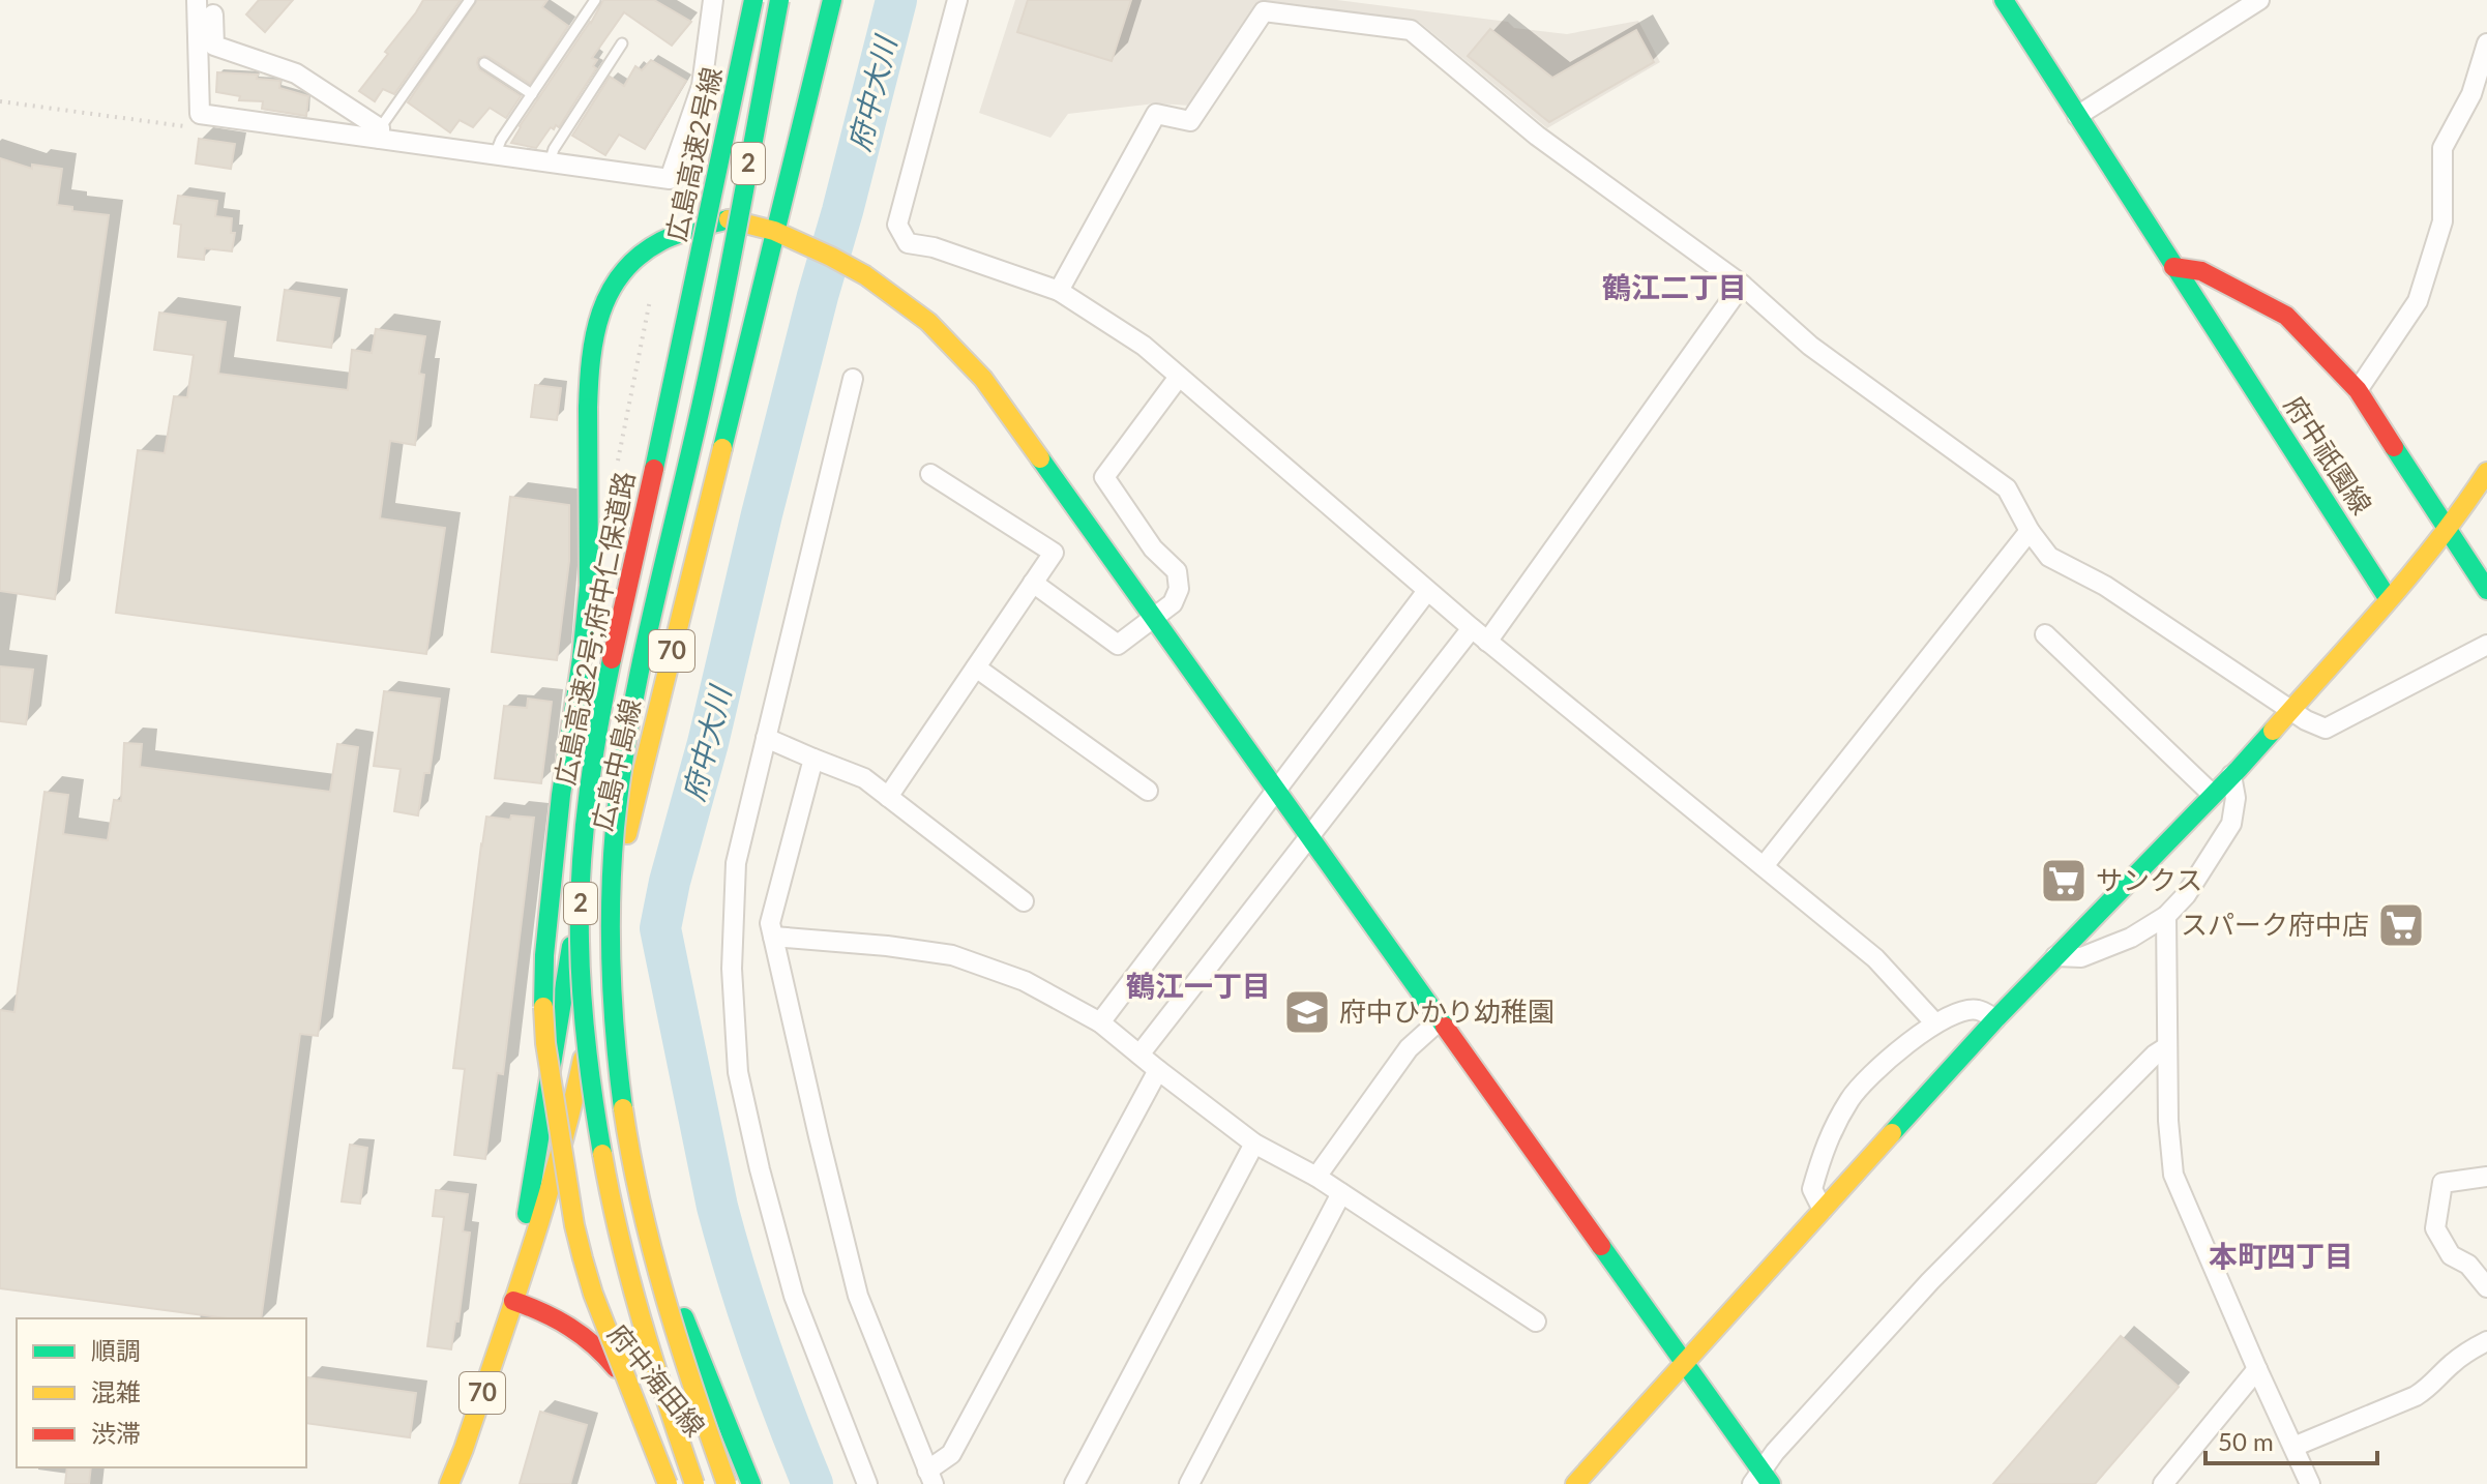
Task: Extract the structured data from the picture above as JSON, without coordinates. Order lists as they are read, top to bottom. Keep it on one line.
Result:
{"streets":{"main road":["広島高速2号線","2","府中祇園線","広島高速2号;府中仁保道路","70","広島中島線","府中海田線"]},"crossings":[["広島高速2号線","広島高速2号;府中仁保道路"],["広島中島線","府中海田線"]],"districts":["鶴江二丁目","鶴江一丁目","本町四丁目"],"water":["府中大川"],"places":{"supermarket":["サンクス","スパーク府中店"],"school or university":["府中ひかり幼稚園"]},"legend":["順調","混雑","渋滞"],"scale_bar":"50 m"}
